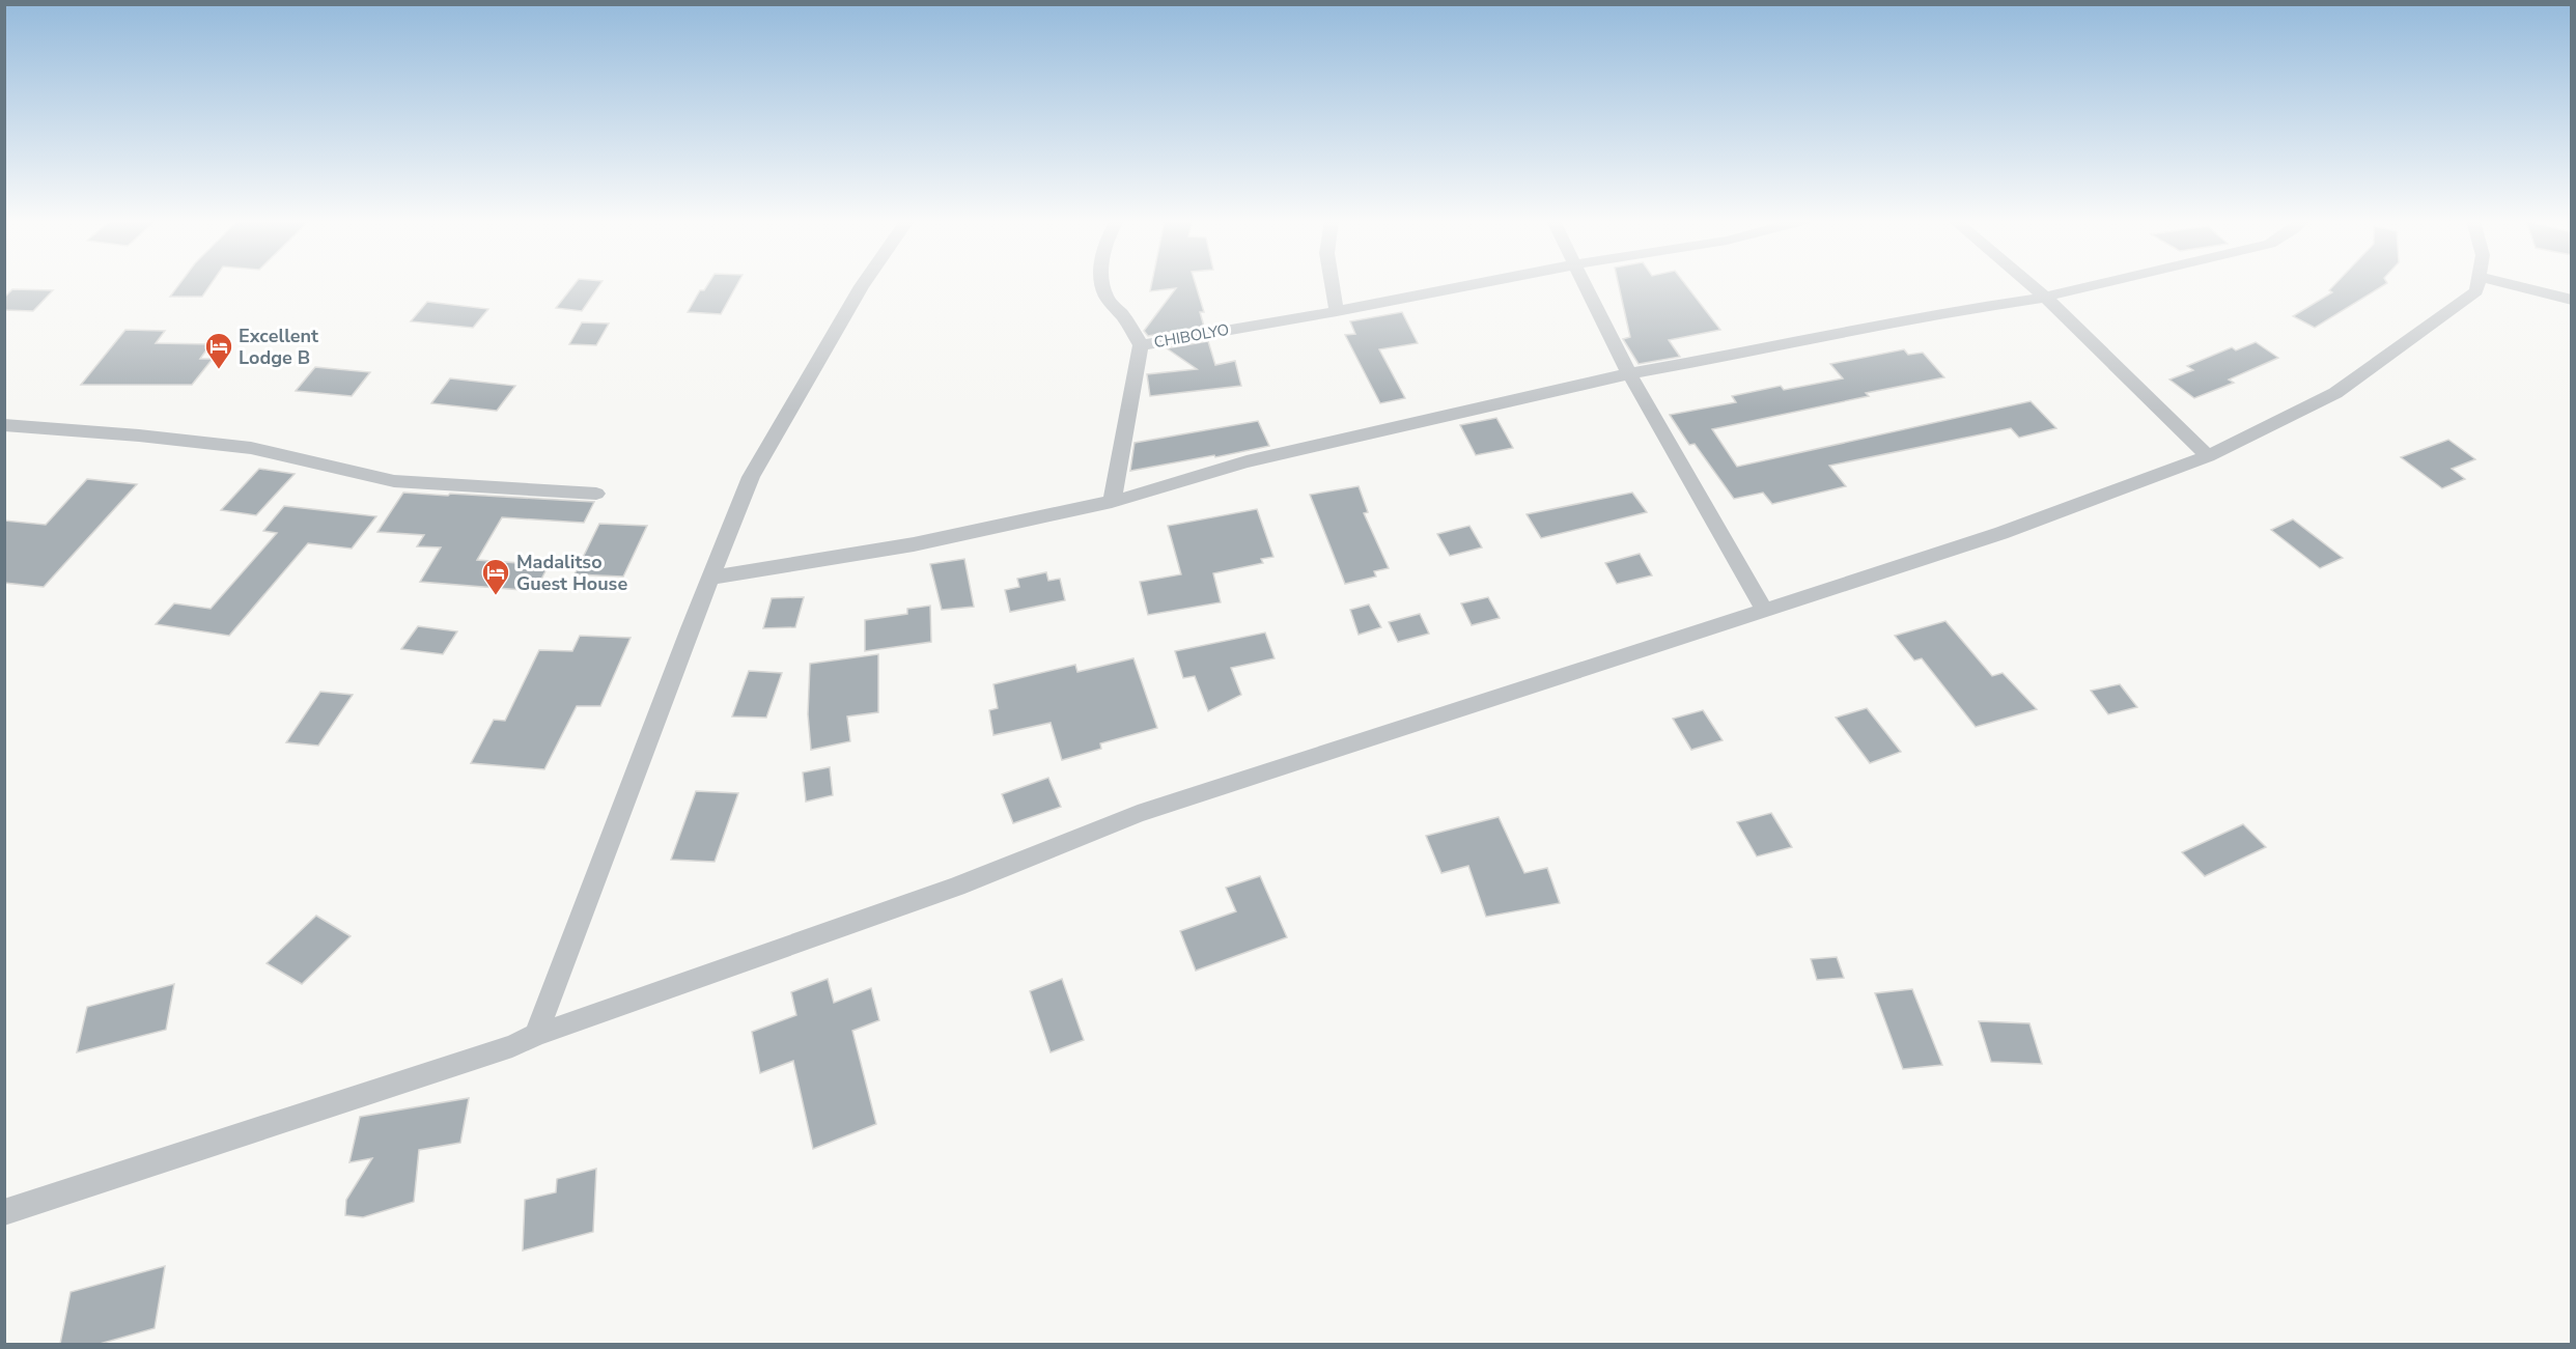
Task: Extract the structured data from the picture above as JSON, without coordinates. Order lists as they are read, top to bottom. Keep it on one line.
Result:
{"streets":{"street":["CHIBOLYO"]},"places":{"hotel":["Excellent Lodge B","Madalitso Guest House"]}}
